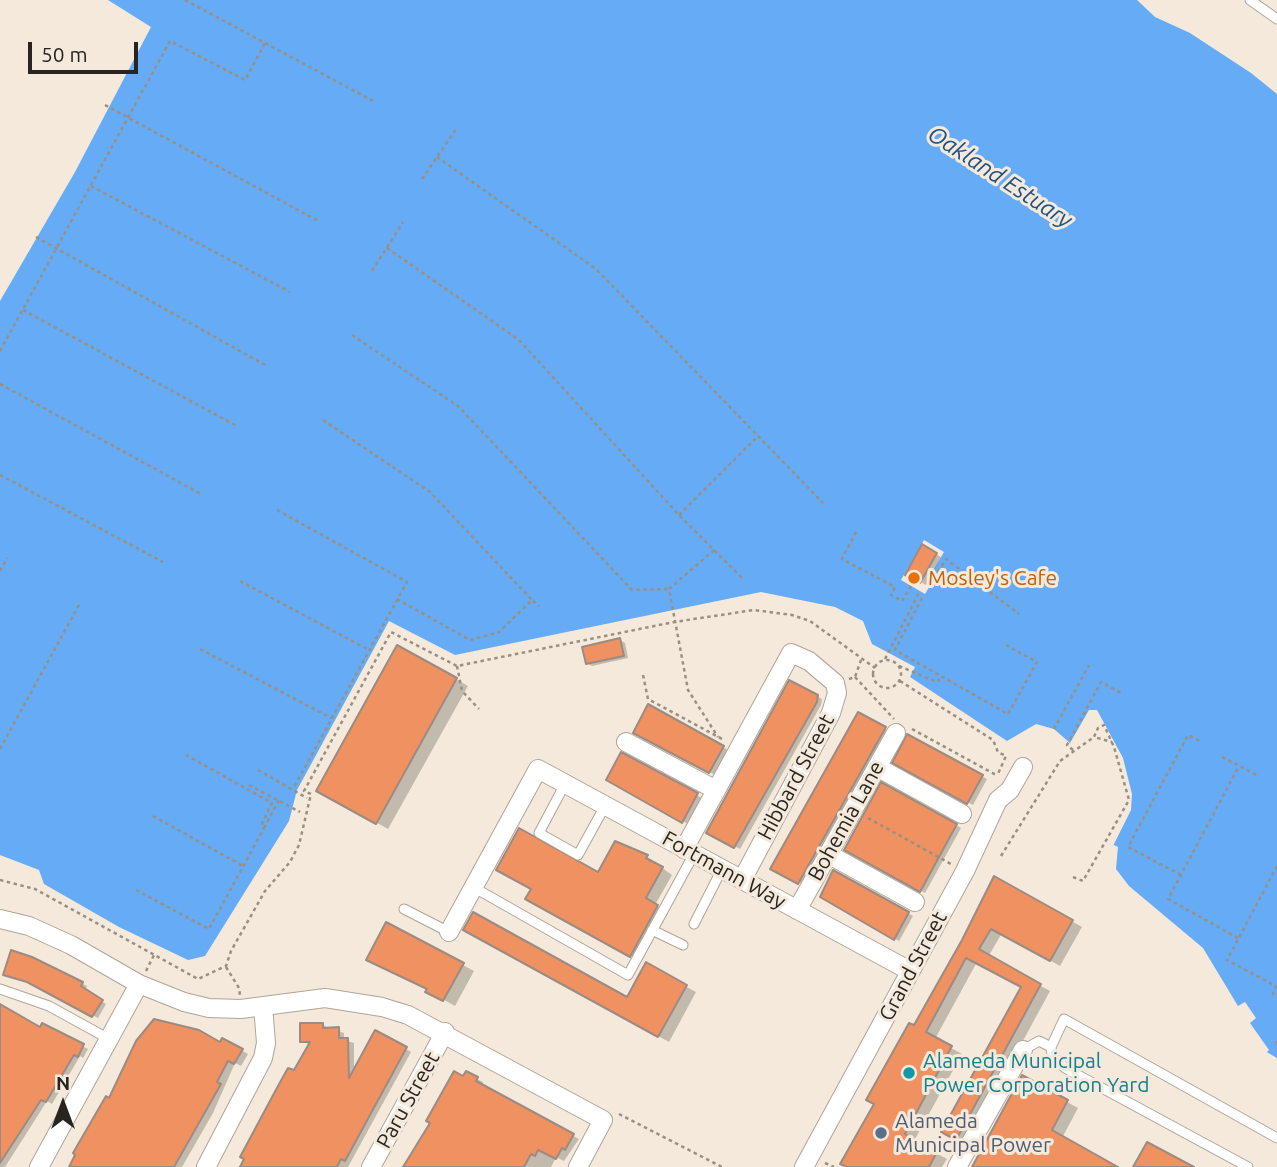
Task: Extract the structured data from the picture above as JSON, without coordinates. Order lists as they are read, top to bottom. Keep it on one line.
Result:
{"streets":{"street":["Hibbard Street","Bohemia Lane","Fortmann Way","Grand Street","Paru Street"]},"crossings":[["Hibbard Street","Fortmann Way"],["Bohemia Lane","Fortmann Way"],["Fortmann Way","Grand Street"]],"water":["Oakland Estuary"],"places":["Mosley's Cafe","Alameda Municipal Power Corporation Yard","Alameda Municipal Power"],"scale_bar":"50 m","north":"top"}
